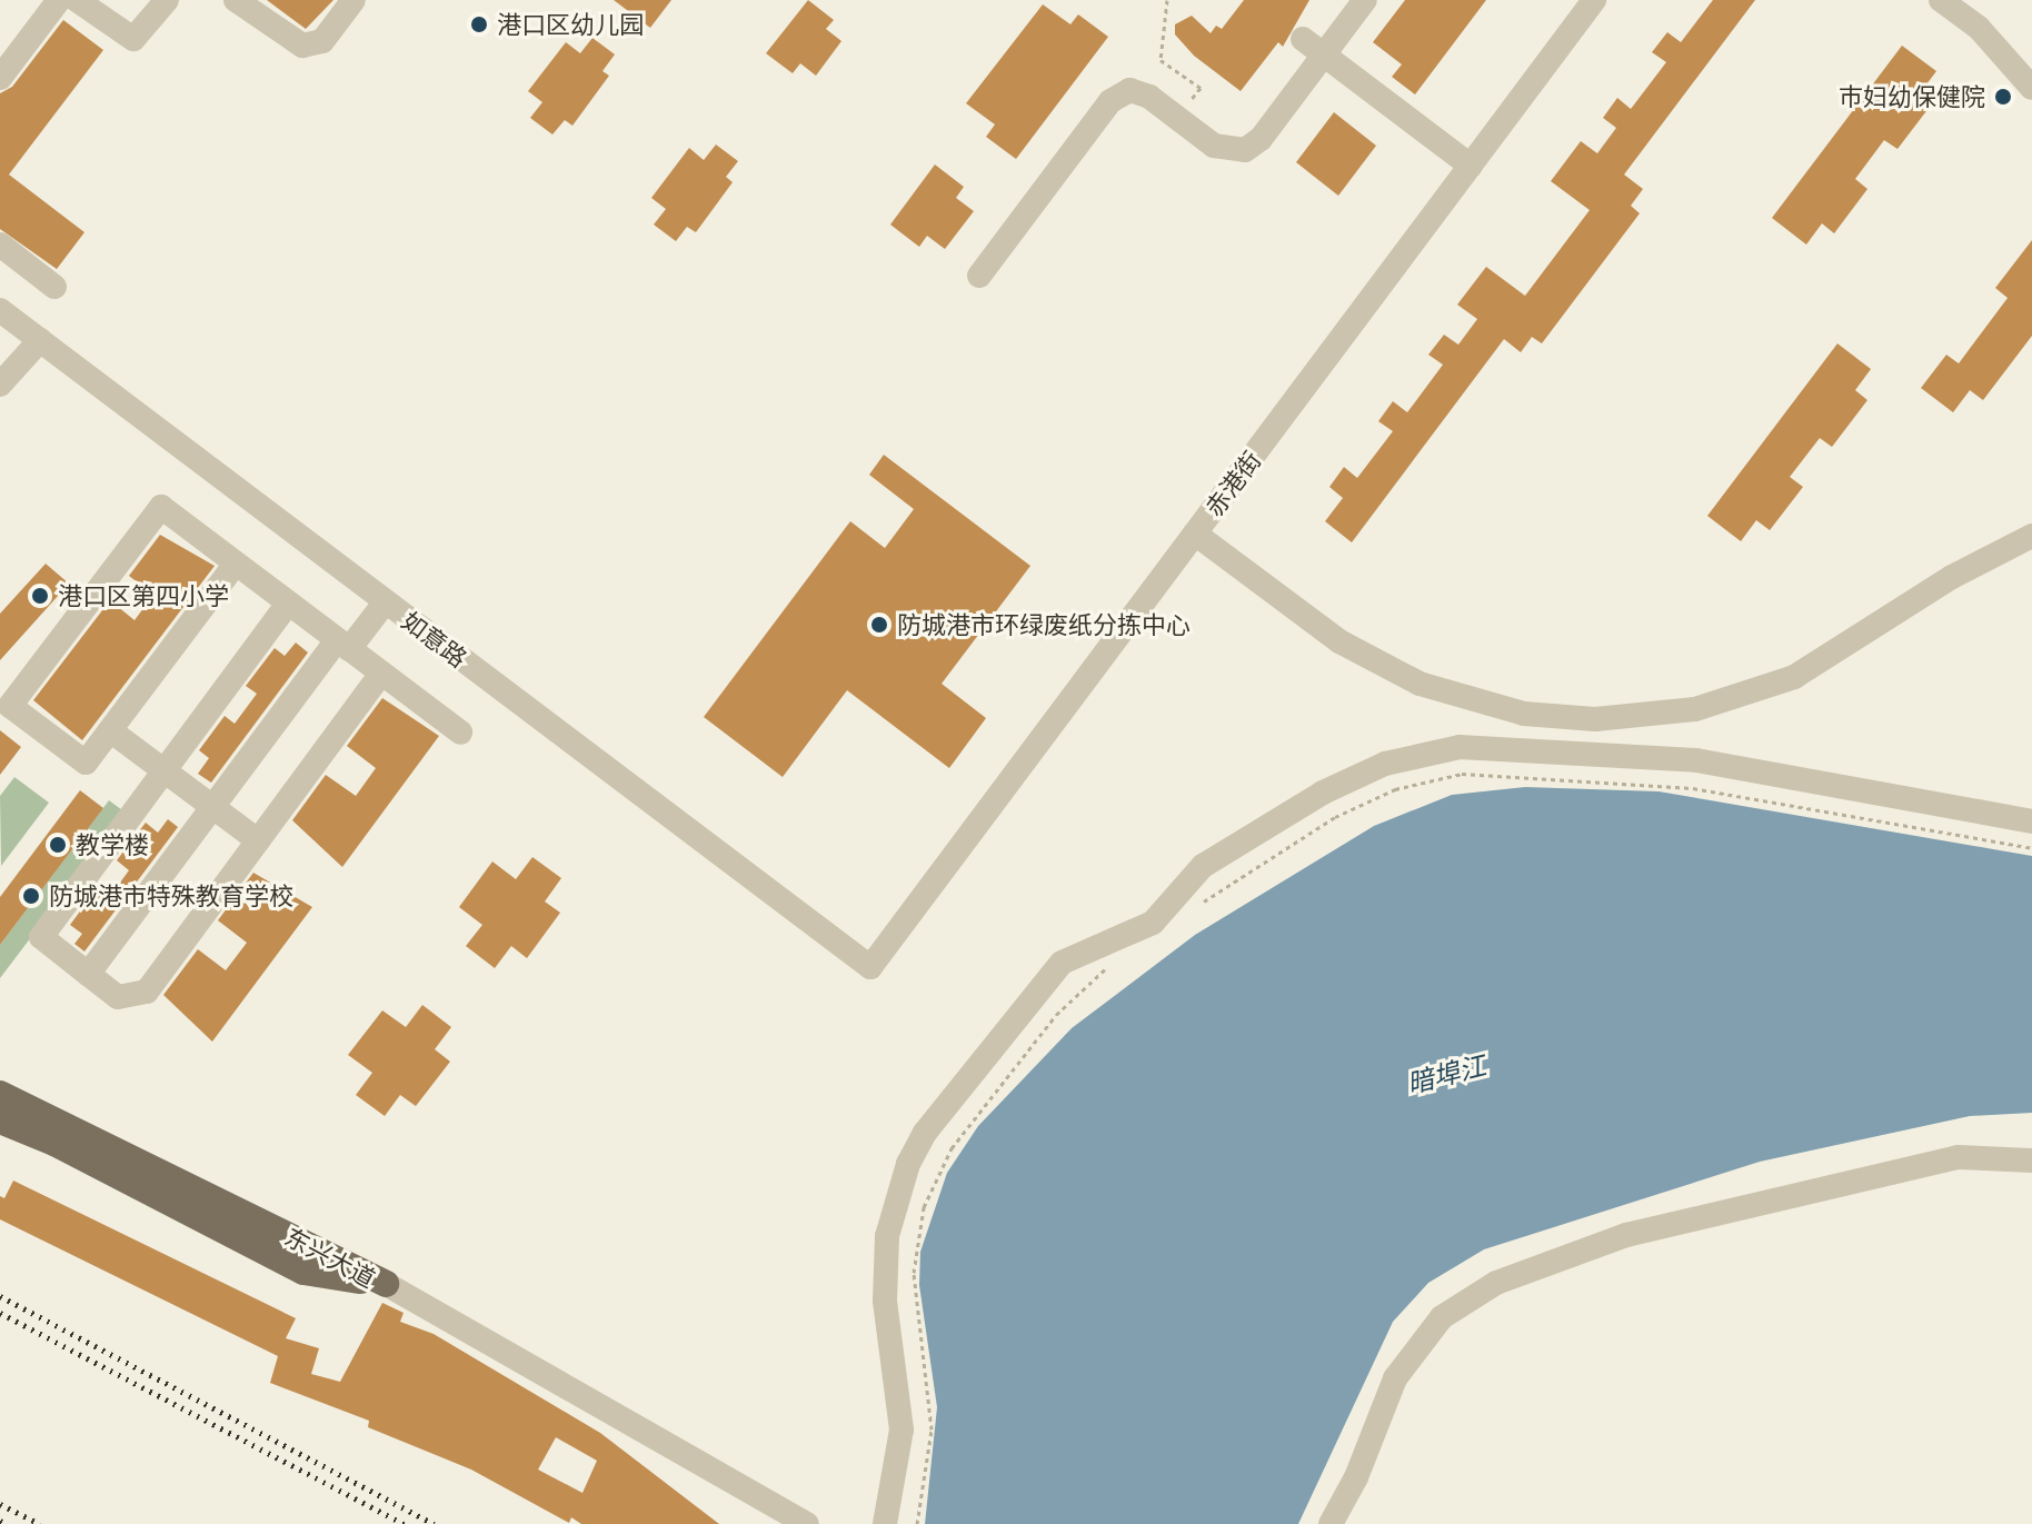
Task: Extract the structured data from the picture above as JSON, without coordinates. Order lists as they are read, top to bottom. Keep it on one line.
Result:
{"streets":{"main road":["东兴大道"],"street":["赤港街","如意路"]},"crossings":[["赤港街","如意路"]],"water":["暗埠江"],"places":["港口区幼儿园","巿妇幼保健院","港口区第四小学","防城港市环绿废纸分拣中心","教学楼","防城港市特殊教育学校"]}
